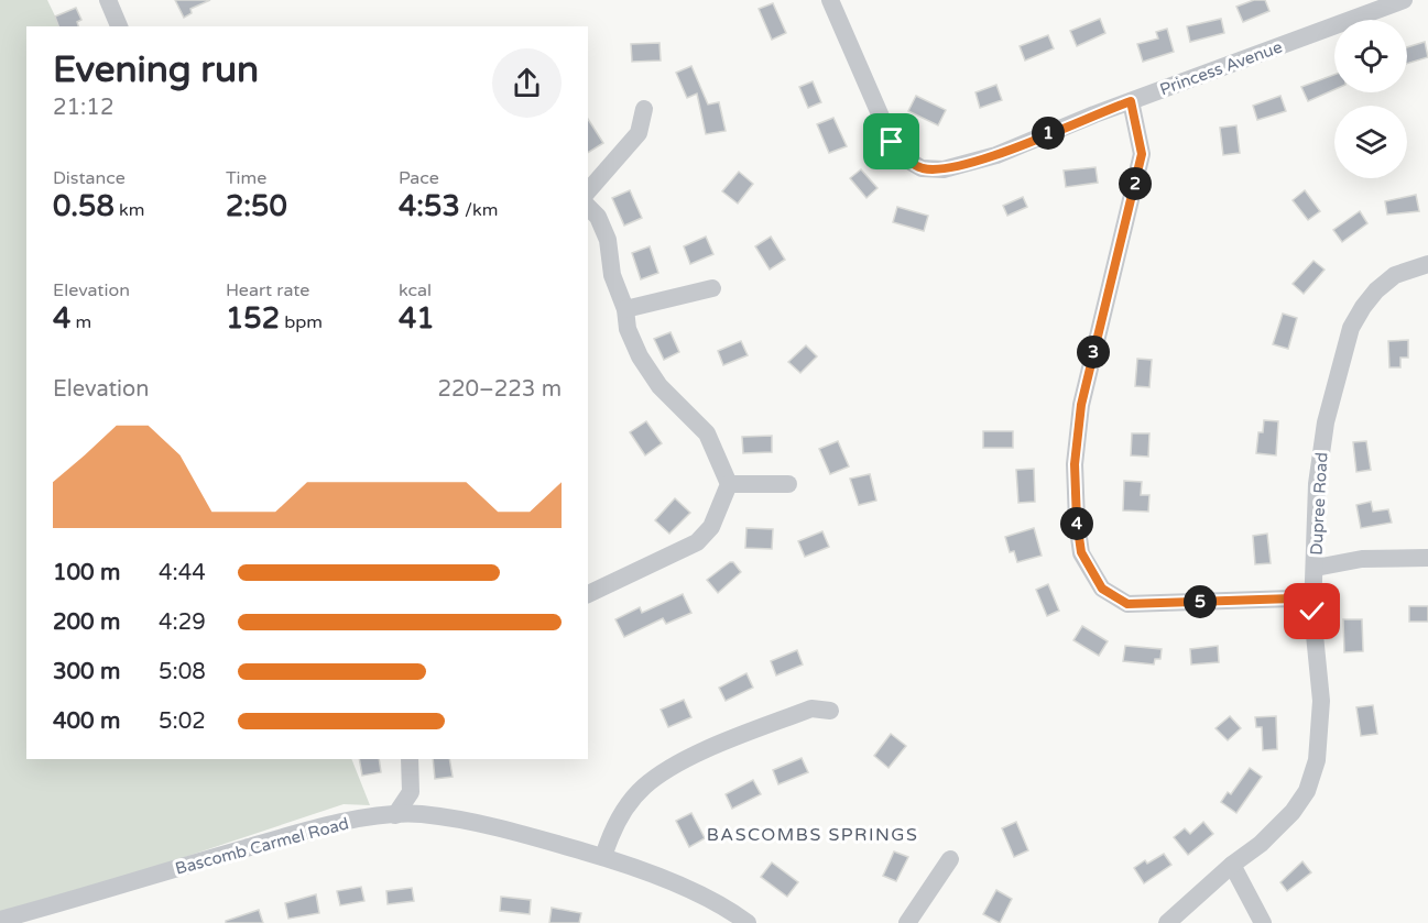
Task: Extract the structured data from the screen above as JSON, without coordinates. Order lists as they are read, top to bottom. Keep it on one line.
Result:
{"streets":{"street":["Princess Avenue","Dupree Road","Bascomb Carmel Road"]},"districts":["BASCOMBS SPRINGS"],"page":{"heading":["Evening run","21:12"],"pins":["1","2","3","4","5"],"stats":[["Distance","0.58 km"],["Time","2:50"],["Pace","4:53 /km"],["Elevation","4 m"],["Heart rate","152 bpm"],["kcal","41"]],"chart":["Elevation","220–223 m"],"list":[{"name":"100 m","note":"4:44"},{"name":"200 m","note":"4:29"},{"name":"300 m","note":"5:08"},{"name":"400 m","note":"5:02"}]}}
